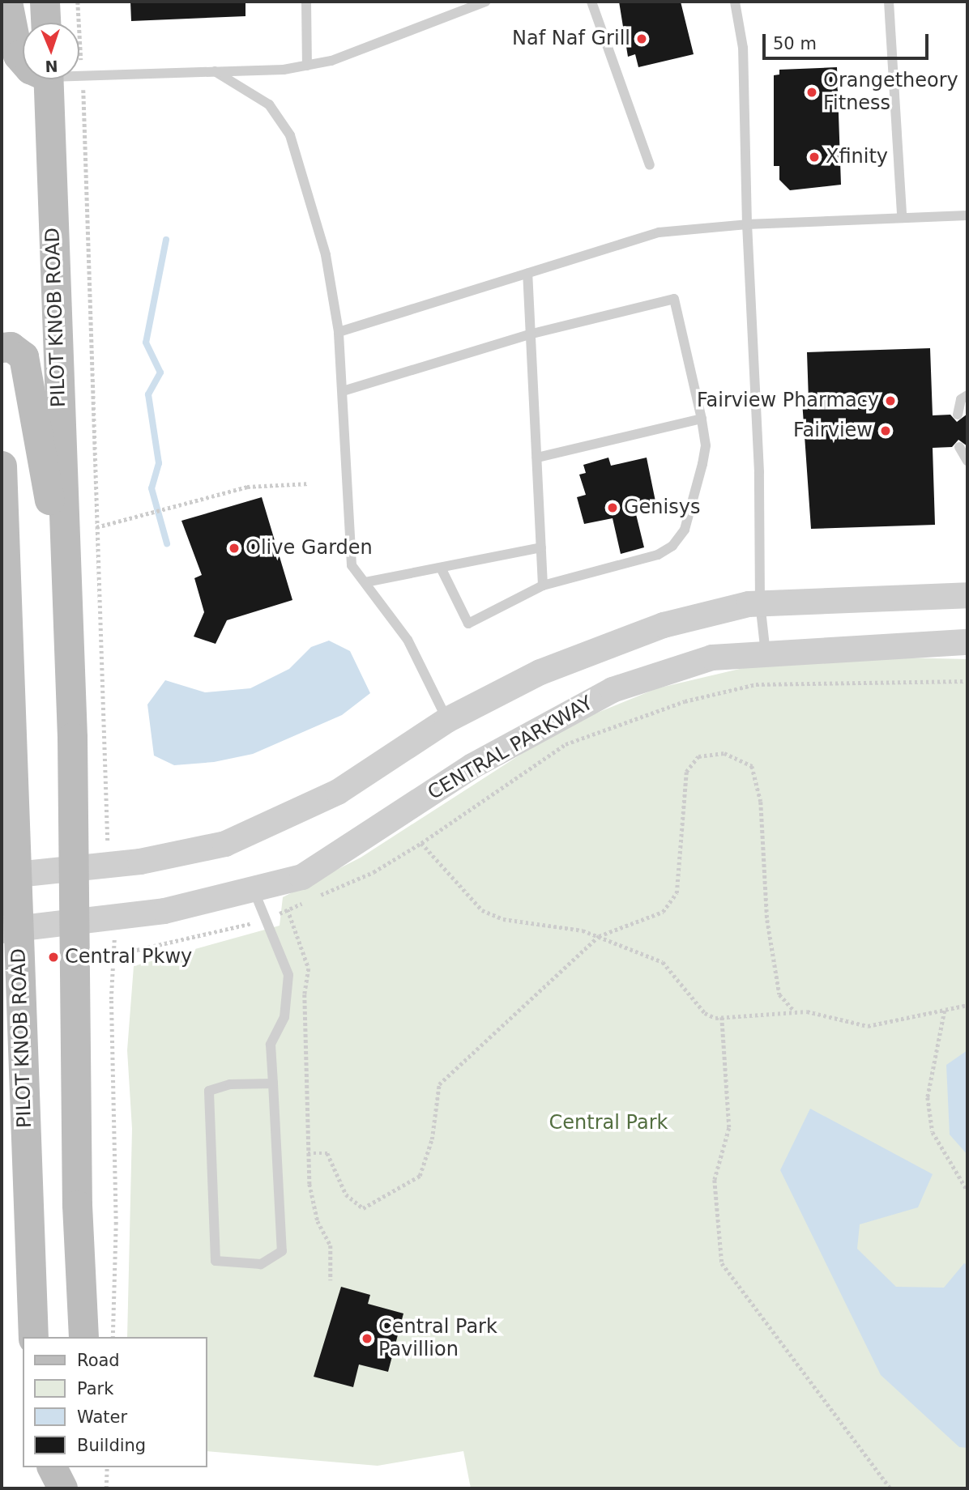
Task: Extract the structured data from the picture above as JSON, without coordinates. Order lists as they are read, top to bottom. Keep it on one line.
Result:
{"streets":{"main road":["PILOT KNOB ROAD"],"street":["CENTRAL PARKWAY"]},"crossings":[["PILOT KNOB ROAD","CENTRAL PARKWAY"]],"parks":["Central Park"],"places":["Naf Naf Grill","Orangetheory Fitness","Xfinity","Fairview Pharmacy","Fairview","Genisys","Olive Garden","Central Pkwy","Central Park Pavillion"],"legend":["Road","Park","Water","Building"],"scale_bar":"50 m","north":"bottom"}
